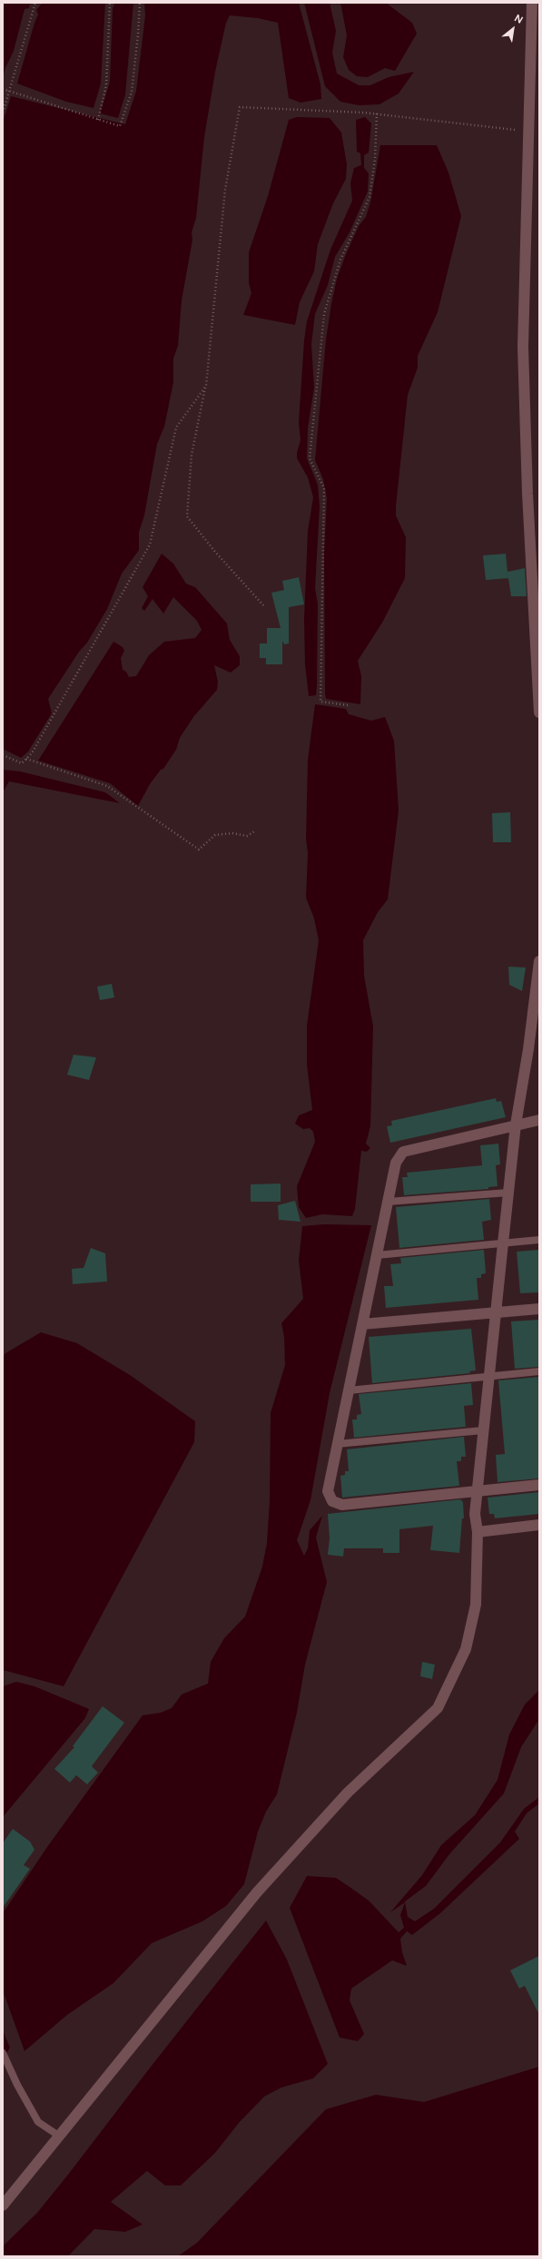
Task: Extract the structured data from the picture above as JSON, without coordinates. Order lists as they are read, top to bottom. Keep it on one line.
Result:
{"north":"top right"}
